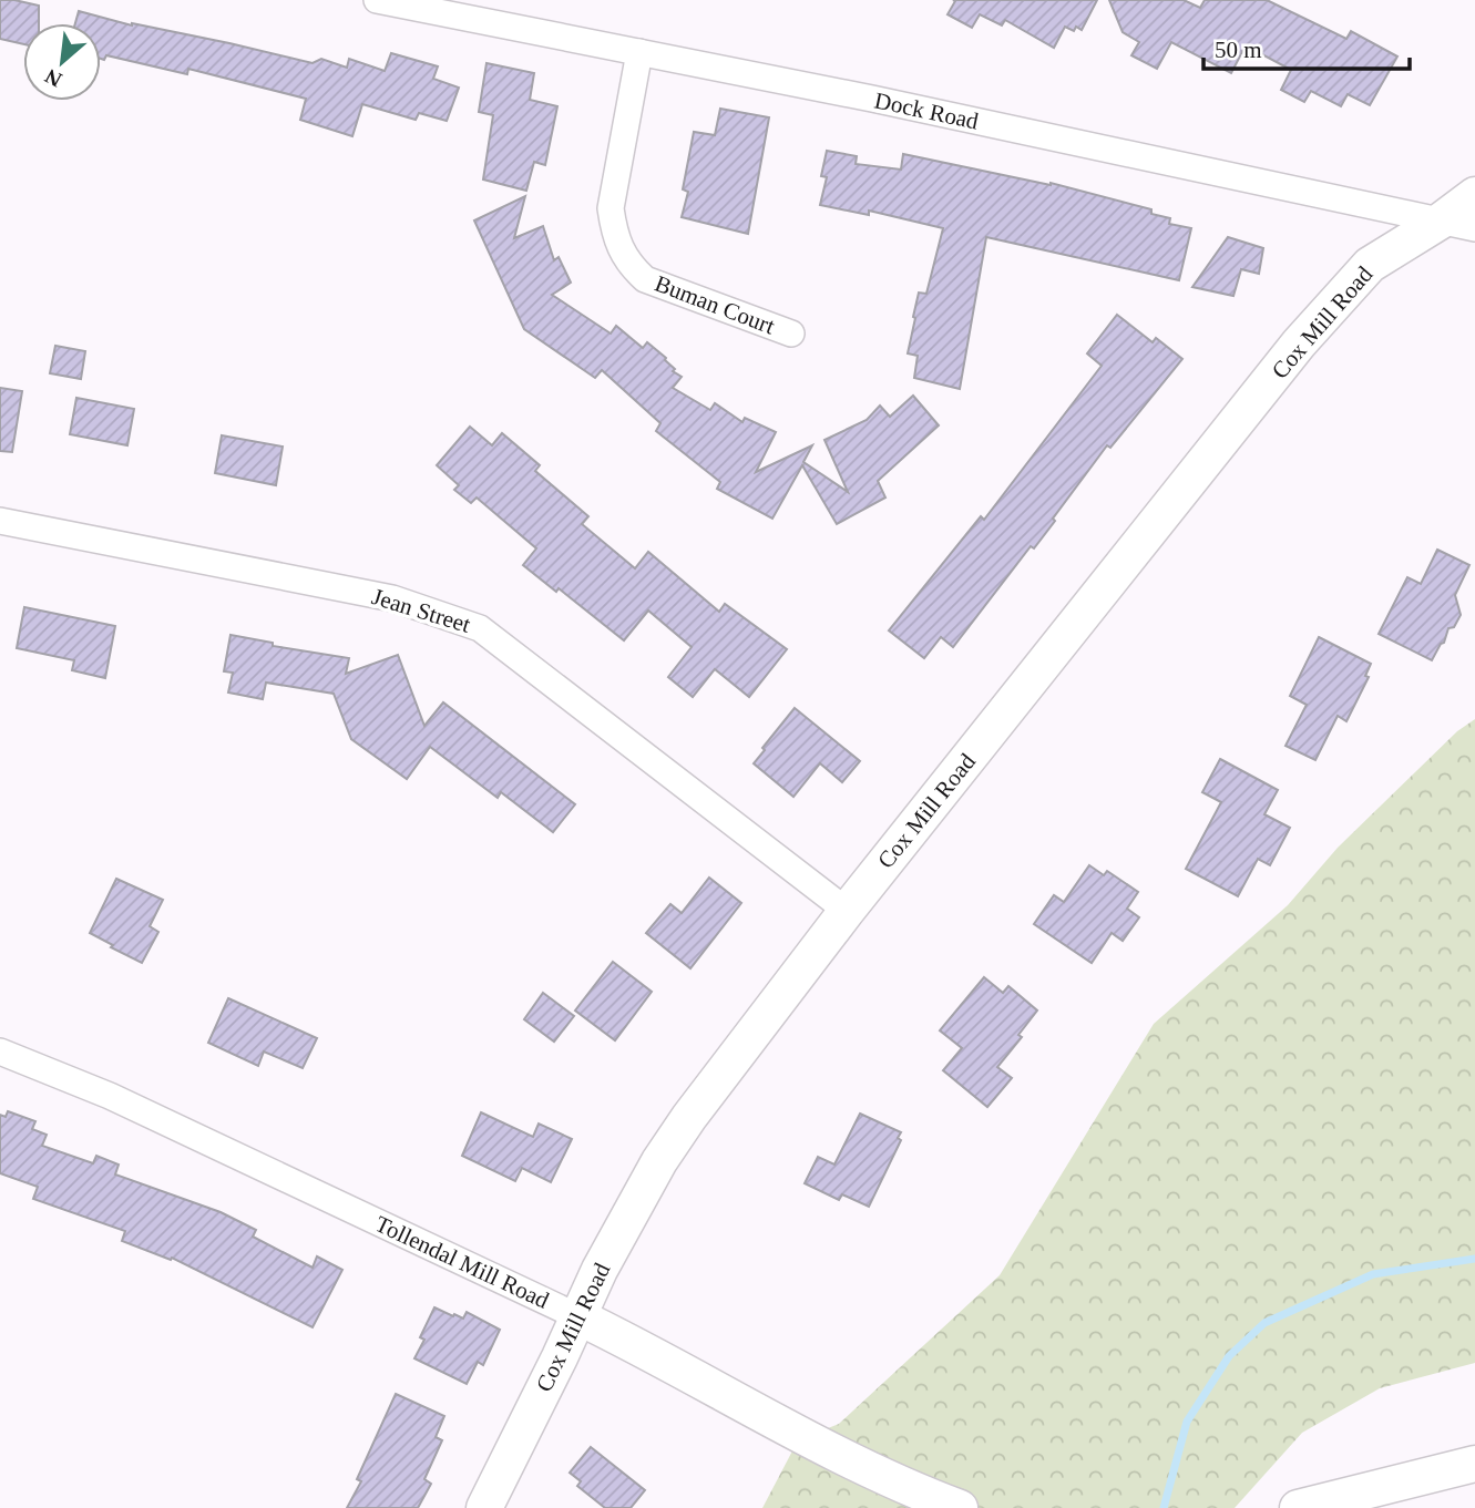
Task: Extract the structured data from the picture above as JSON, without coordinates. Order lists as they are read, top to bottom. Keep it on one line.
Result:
{"streets":{"street":["Dock Road","Buman Court","Cox Mill Road","Jean Street","Tollendal Mill Road"]},"crossings":[["Dock Road","Buman Court"],["Dock Road","Cox Mill Road"],["Cox Mill Road","Jean Street"],["Cox Mill Road","Tollendal Mill Road"]],"scale_bar":"50 m","north":"bottom left"}
